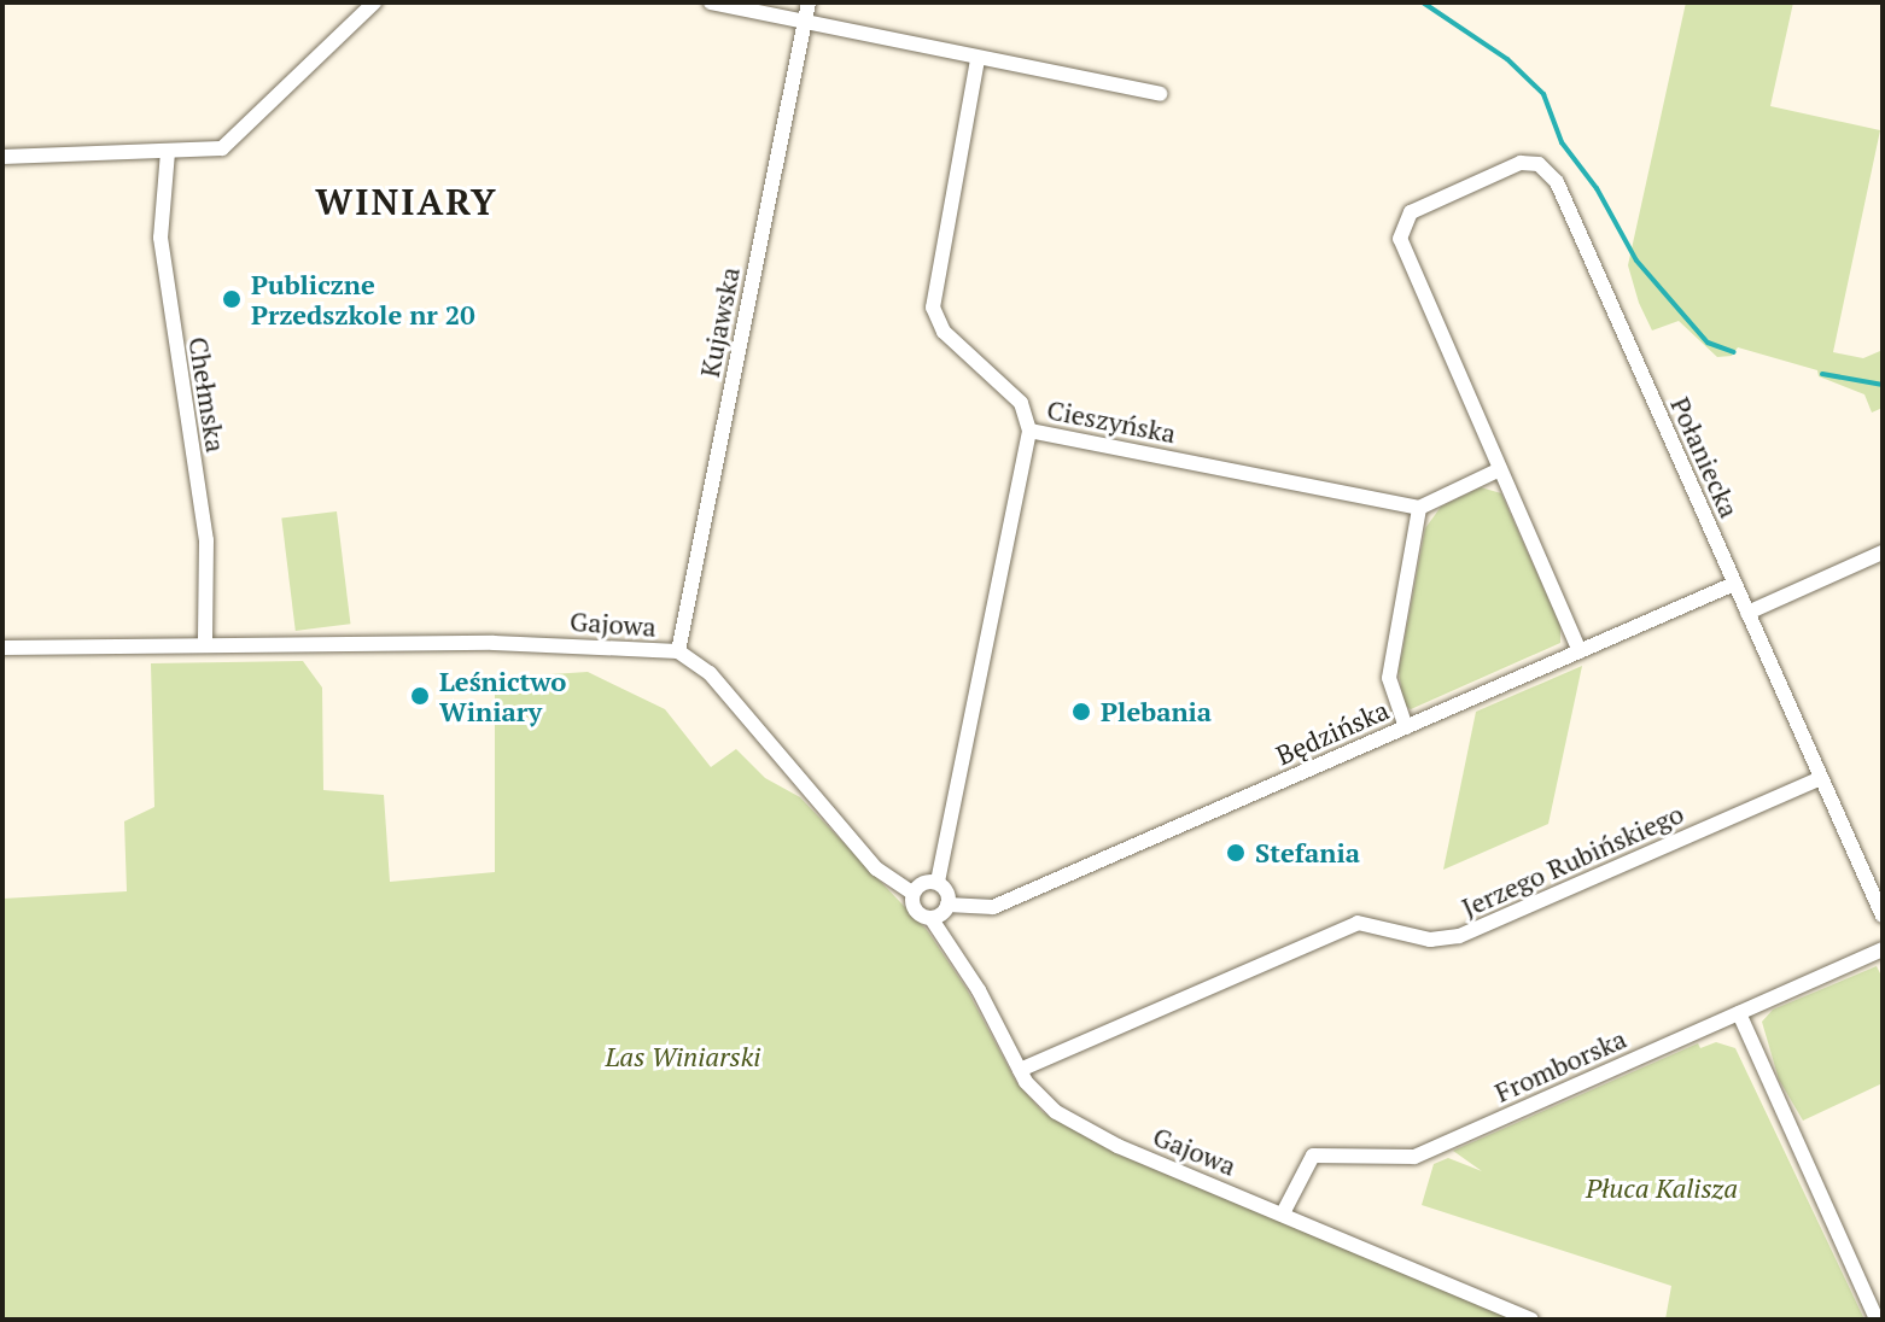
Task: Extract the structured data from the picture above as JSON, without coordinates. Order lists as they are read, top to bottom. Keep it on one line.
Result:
{"streets":{"street":["Kujawska","Chełmska","Cieszyńska","Połaniecka","Gajowa","Będzińska","Jerzego Rubińskiego","Fromborska"]},"crossings":[["Kujawska","Gajowa"],["Chełmska","Gajowa"],["Połaniecka","Będzińska"],["Połaniecka","Jerzego Rubińskiego"],["Gajowa","Będzińska"],["Gajowa","Jerzego Rubińskiego"],["Gajowa","Fromborska"]],"districts":["WINIARY"],"parks":["Las Winiarski","Płuca Kalisza"],"places":["Publiczne Przedszkole nr 20","Leśnictwo Winiary","Plebania","Stefania"]}
